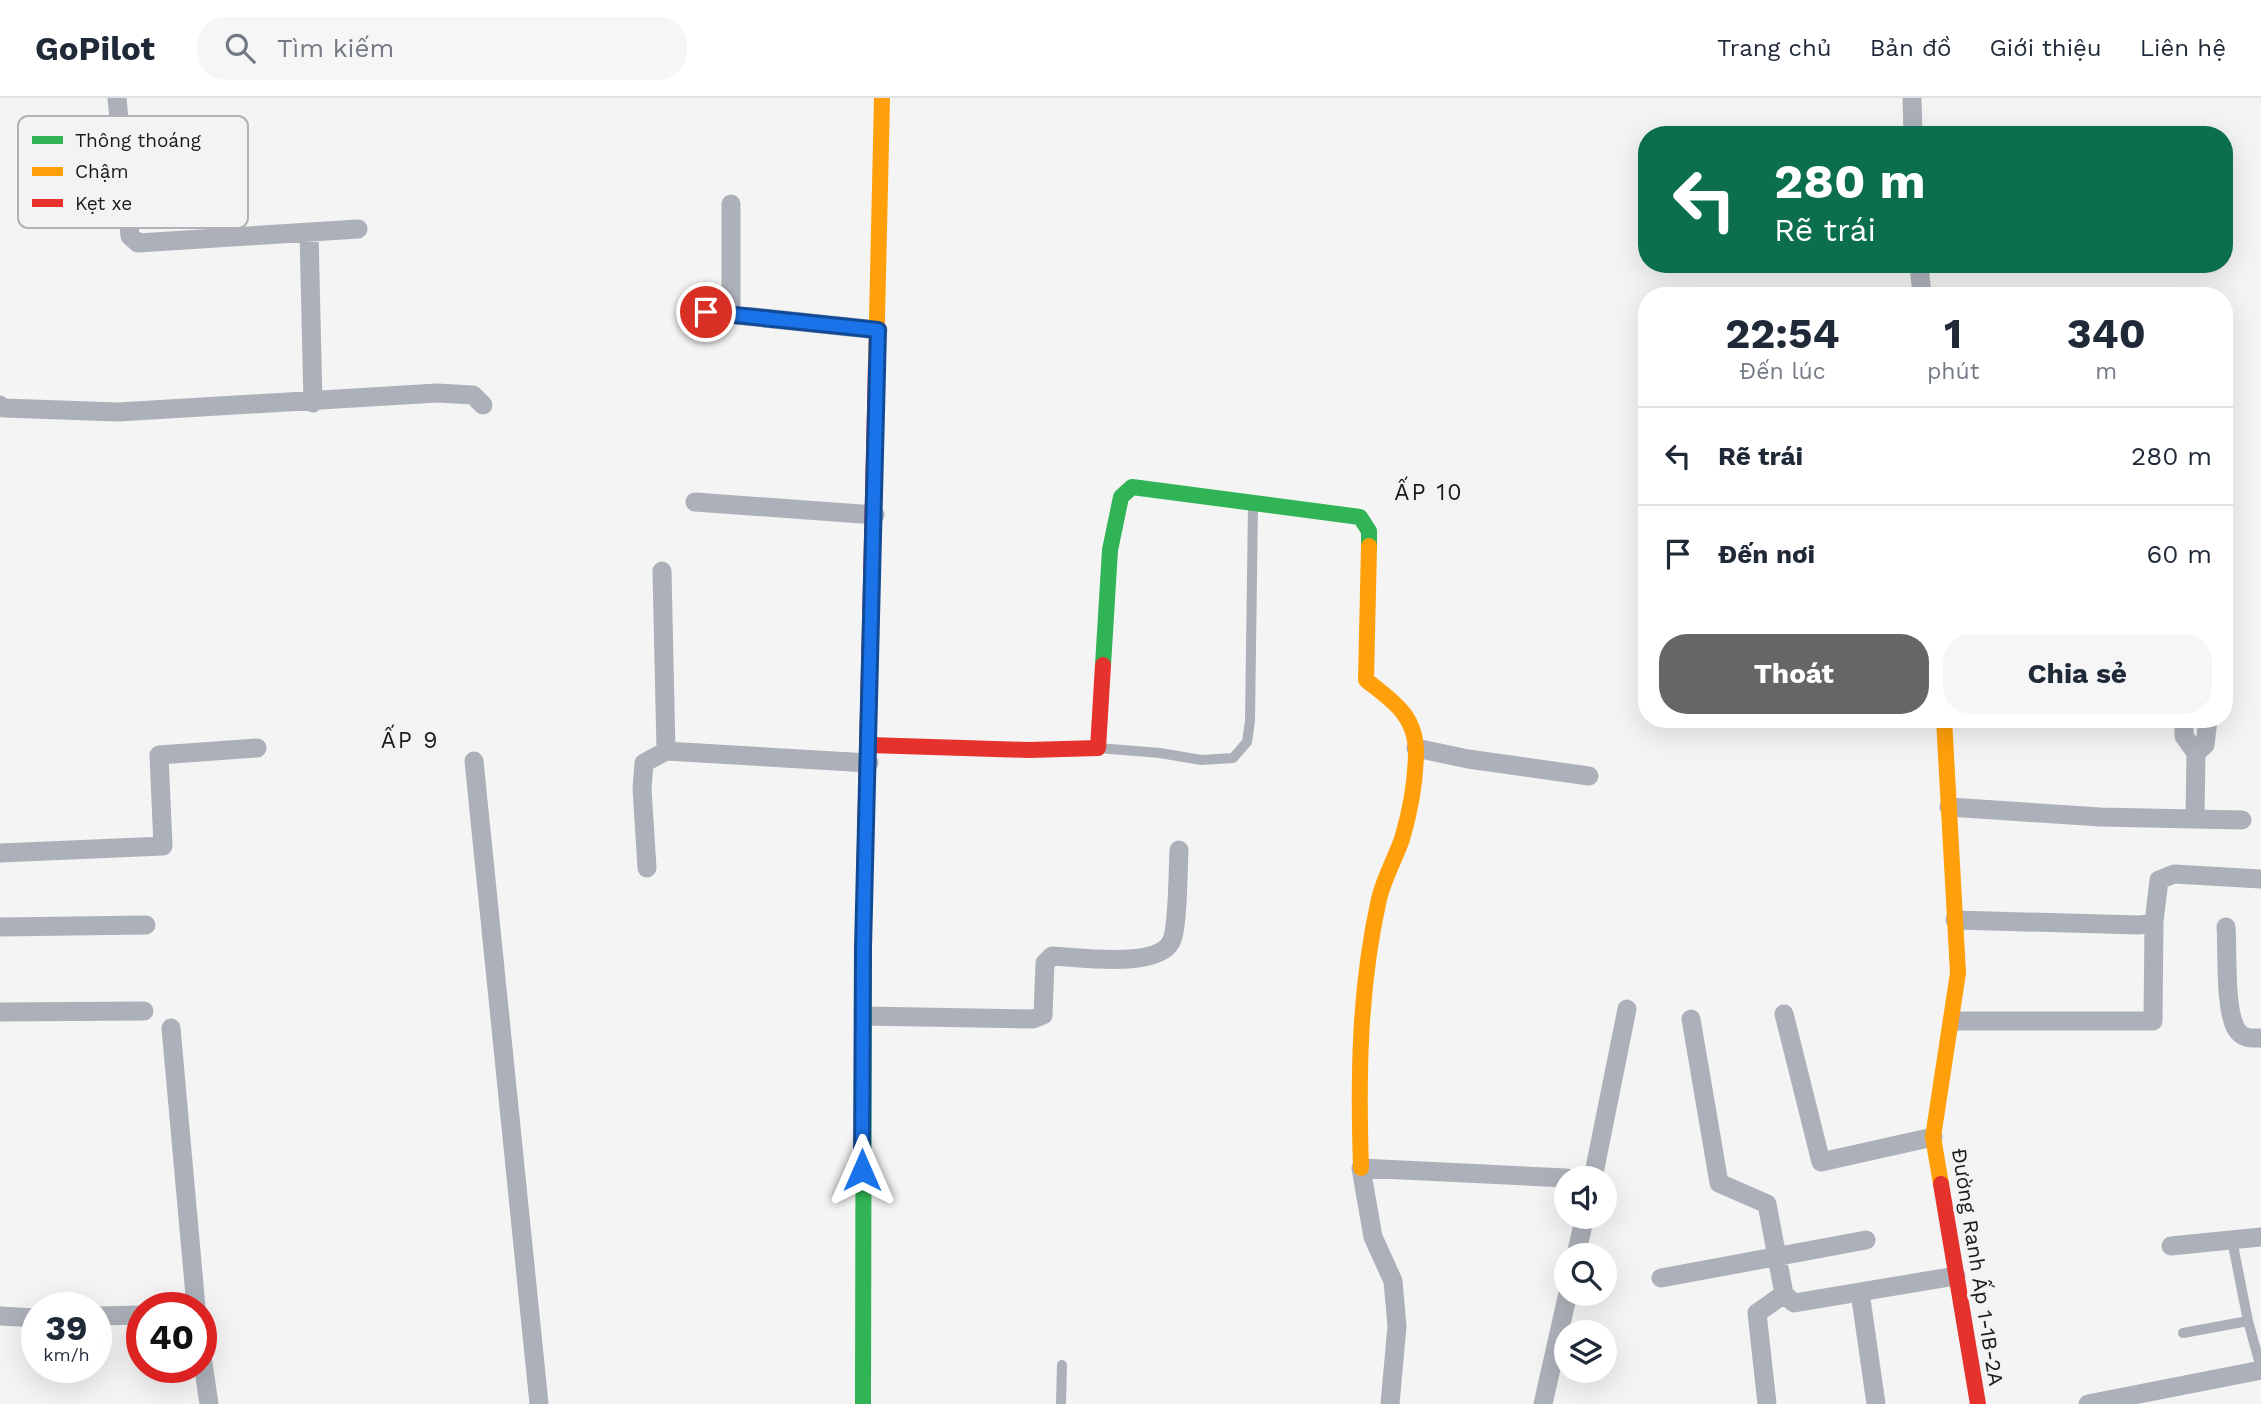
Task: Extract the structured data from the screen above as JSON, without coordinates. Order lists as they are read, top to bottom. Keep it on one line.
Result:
{"streets":{"street":["Đường Ranh Ấp 1-1B-2A"]},"districts":["ẤP 10","ẤP 9"],"legend":["Thông thoáng","Chậm","Kẹt xe"],"page":{"header":"GoPilot","search":"Tìm kiếm","nav":["Trang chủ","Bản đồ","Giới thiệu","Liên hệ"],"turn":["280 m","Rẽ trái"],"eta":["22:54","Đến lúc","1","phút","340","m"],"list":[{"name":"Rẽ trái","value":"280 m"},{"name":"Đến nơi","value":"60 m"}],"buttons":["Thoát","Chia sẻ"],"speed":"39 km/h","limit":"40"}}
